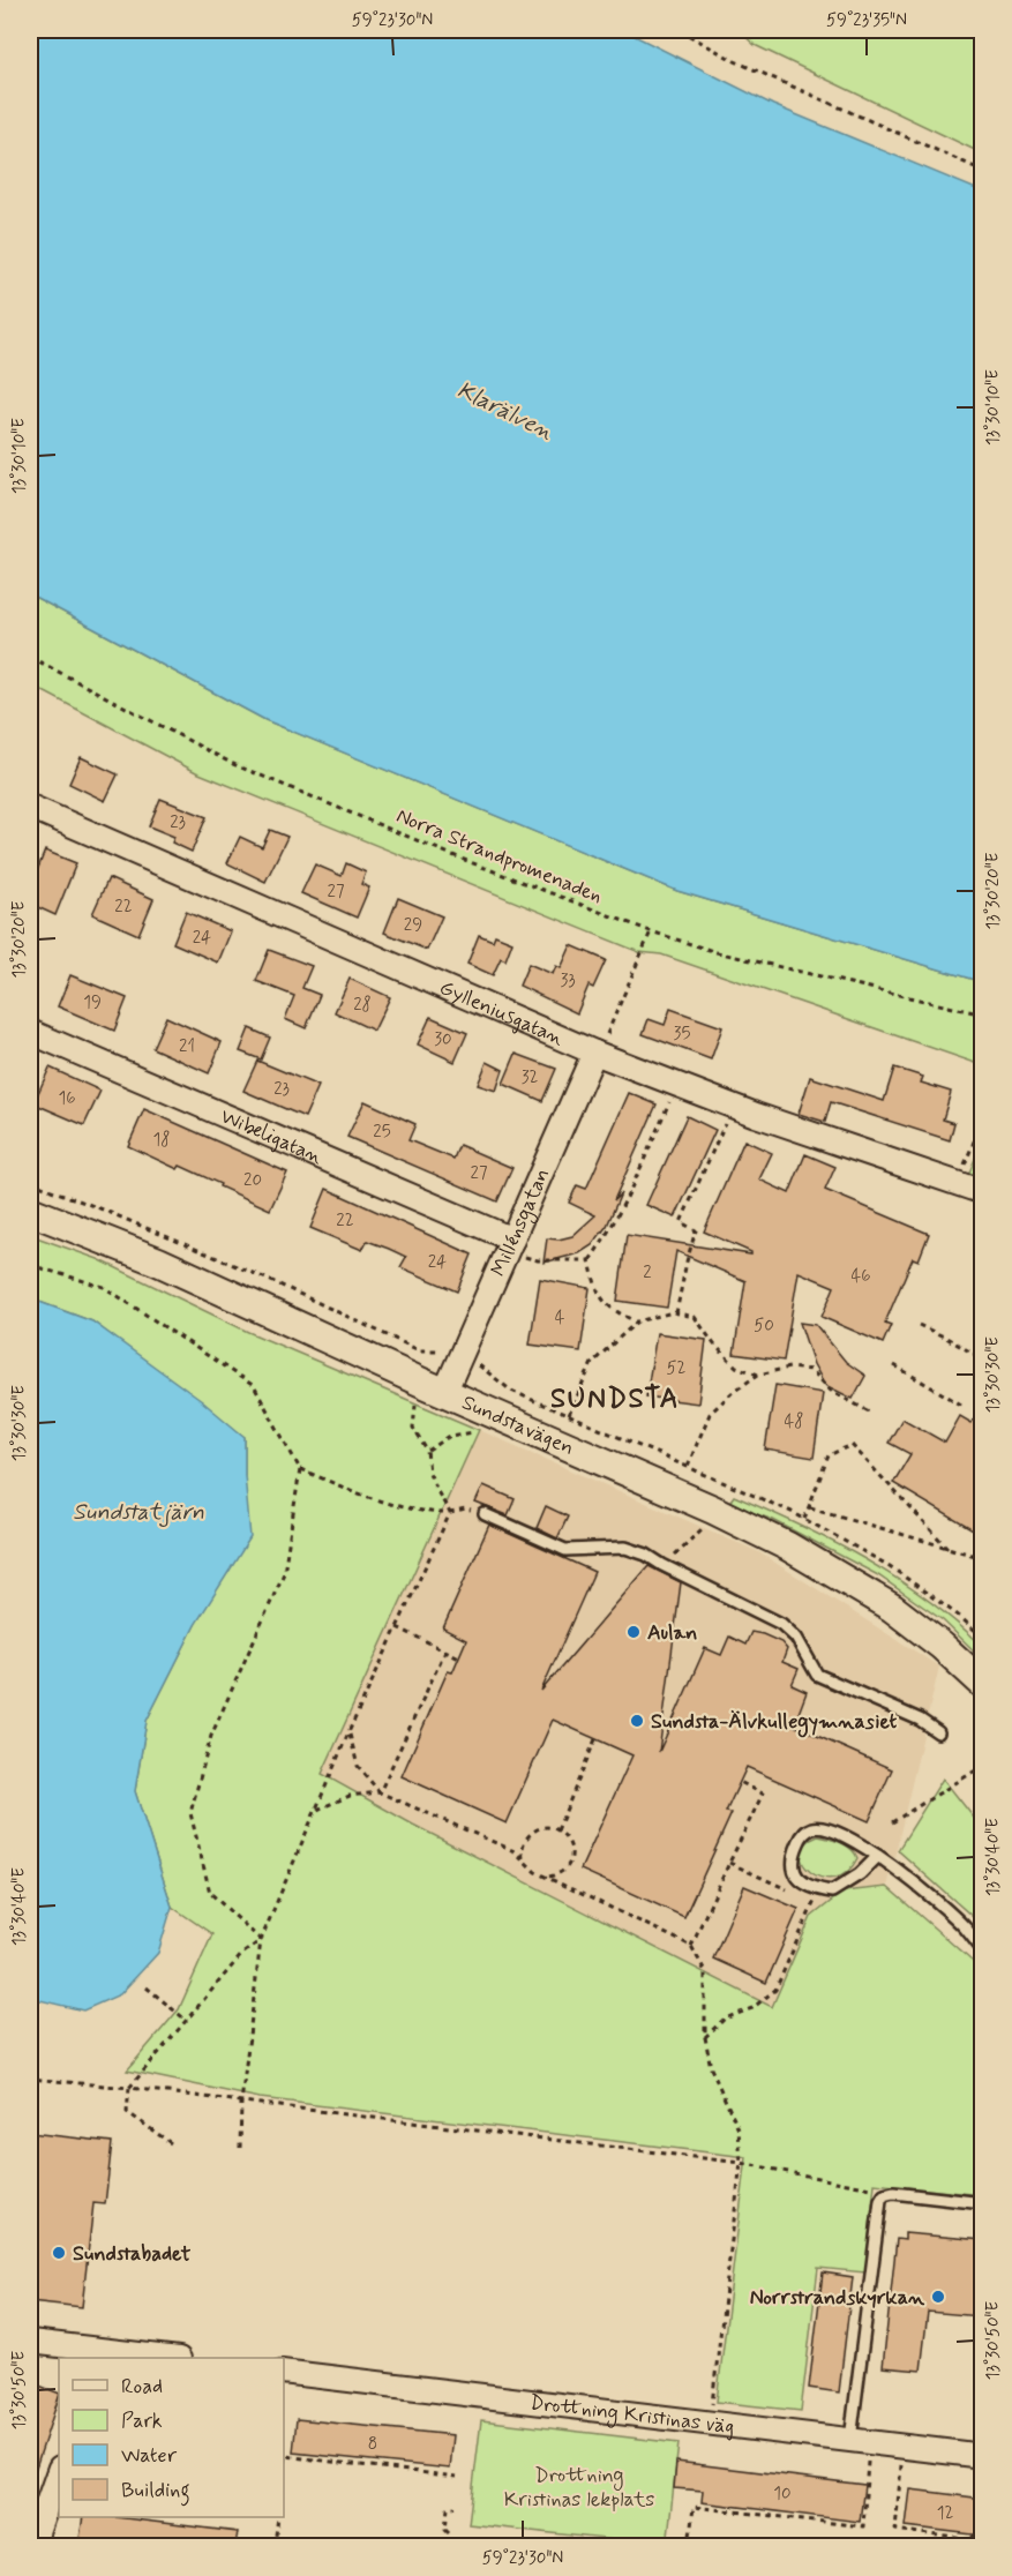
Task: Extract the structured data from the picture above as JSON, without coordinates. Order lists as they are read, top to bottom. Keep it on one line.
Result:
{"streets":{"street":["Gylleniusgatan","Wibeligatan","Millénsgatan","Sundstavägen","Drottning Kristinas väg"],"path":["Norra Strandpromenaden"]},"crossings":[["Gylleniusgatan","Millénsgatan"],["Wibeligatan","Millénsgatan"],["Millénsgatan","Sundstavägen"]],"districts":["SUNDSTA"],"water":["Klarälven","Sundstatjärn"],"parks":["Drottning Kristinas lekplats"],"places":["Aulan","Sundsta-Älvkullegymnasiet","Sundstabadet","Norrstrandskyrkan"],"house_numbers":["23","27","22","29","24","33","19","28","35","30","21","32","23","16","25","18","27","20","22","24","2","46","4","50","52","48","8","10","12"],"legend":["Road","Park","Water","Building"],"coordinates":["59°23'30\"N","59°23'35\"N","13°30'10\"E","13°30'20\"E","13°30'30\"E","13°30'40\"E","13°30'50\"E"]}
